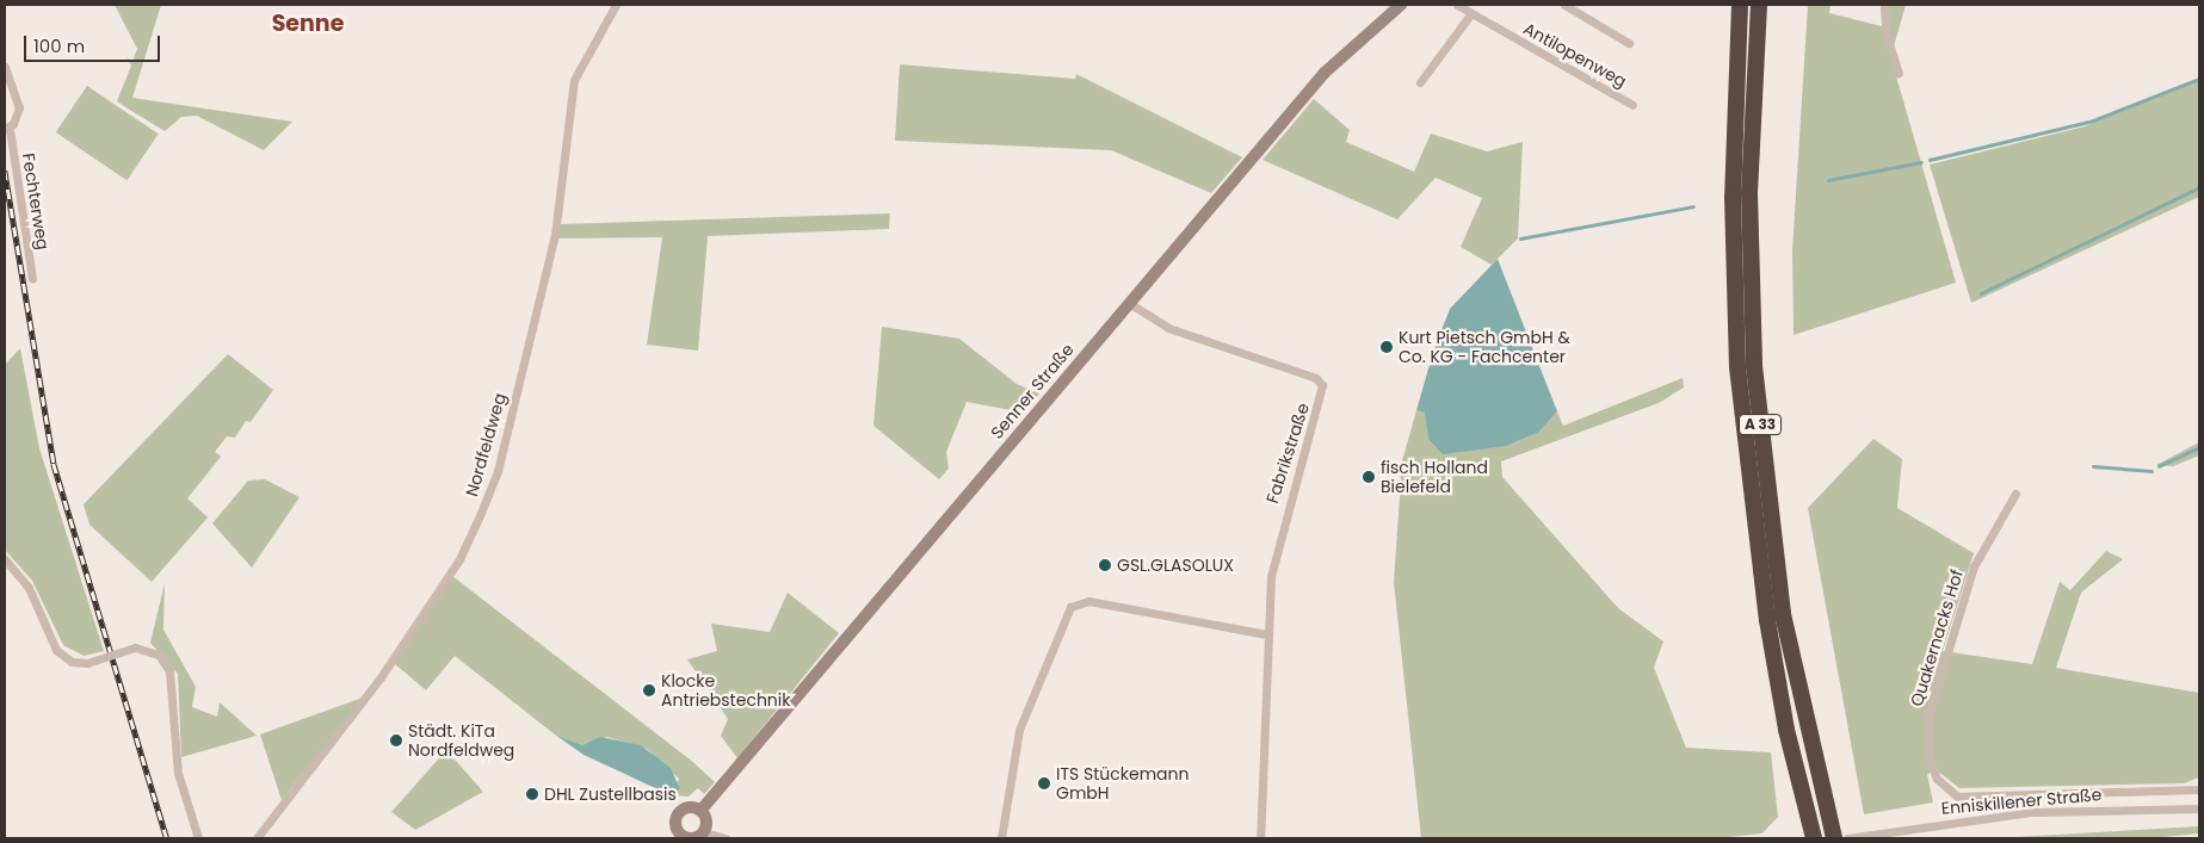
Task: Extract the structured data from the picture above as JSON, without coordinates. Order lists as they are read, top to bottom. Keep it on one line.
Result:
{"streets":{"highway":["A 33"],"street":["Antilopenweg","Fechterweg","Senner Straße","Nordfeldweg","Fabrikstraße","Quakernacks Hof","Enniskillener Straße"]},"crossings":[["Senner Straße","Fabrikstraße"]],"districts":["Senne"],"places":["Kurt Pietsch GmbH & Co. KG - Fachcenter","fisch Holland Bielefeld","GSL.GLASOLUX","Klocke Antriebstechnik","Städt. KiTa Nordfeldweg","ITS Stückemann GmbH","DHL Zustellbasis"],"scale_bar":"100 m"}
